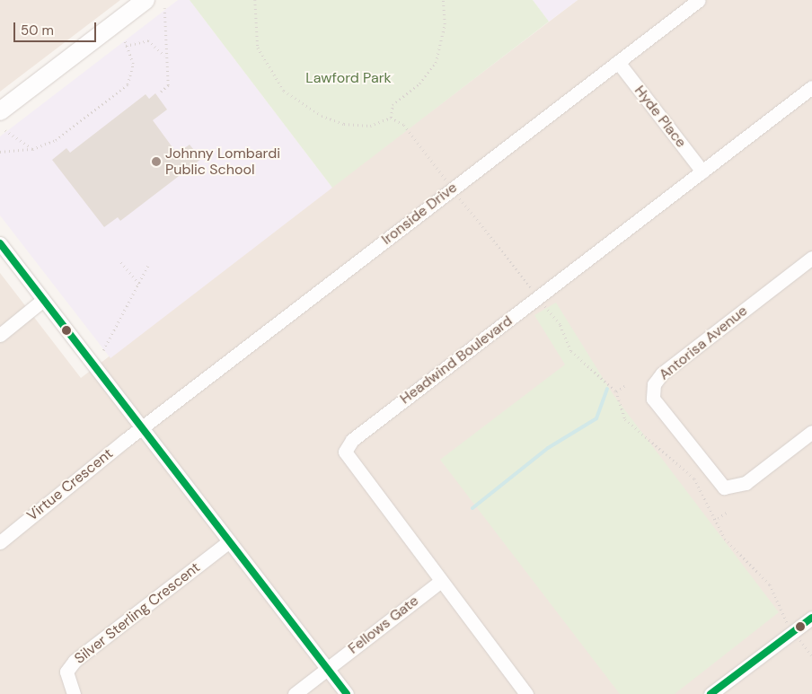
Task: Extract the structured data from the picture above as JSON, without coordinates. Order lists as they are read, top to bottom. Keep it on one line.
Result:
{"streets":{"street":["Hyde Place","Ironside Drive","Antorisa Avenue","Headwind Boulevard","Virtue Crescent","Silver Sterling Crescent","Fellows Gate"]},"crossings":[["Hyde Place","Ironside Drive"],["Hyde Place","Headwind Boulevard"],["Ironside Drive","Virtue Crescent"],["Headwind Boulevard","Fellows Gate"]],"parks":["Lawford Park"],"places":["Johnny Lombardi Public School"],"scale_bar":"50 m"}
